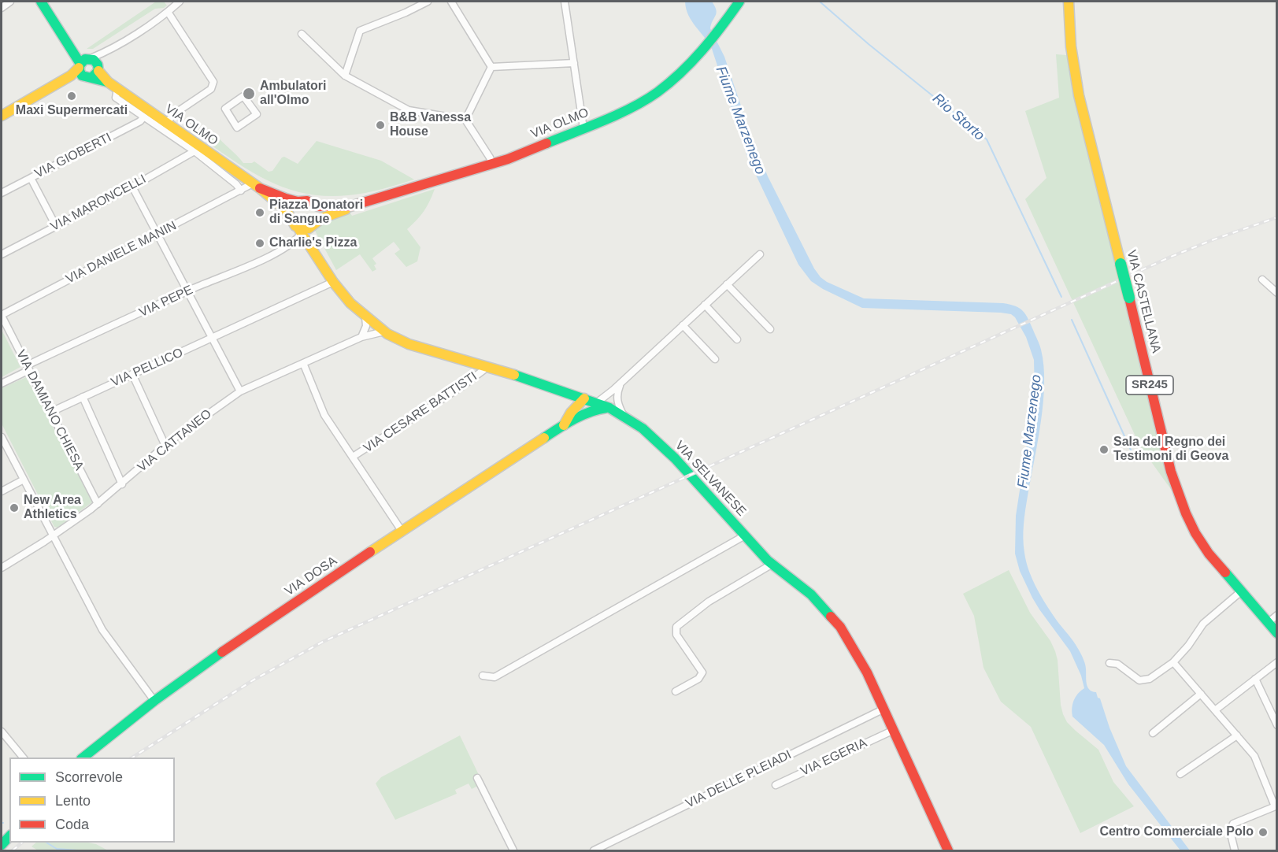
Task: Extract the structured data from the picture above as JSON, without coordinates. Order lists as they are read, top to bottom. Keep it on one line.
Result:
{"streets":{"street":["VIA OLMO","VIA GIOBERTI","VIA MARONCELLI","VIA DANIELE MANIN","VIA PEPE","VIA CASTELLANA","VIA PELLICO","SR245","VIA DAMIANO CHIESA","VIA CESARE BATTISTI","VIA CATTANEO","VIA SELVANESE","VIA DOSA","VIA EGERIA","VIA DELLE PLEIADI"]},"crossings":[["VIA OLMO","VIA GIOBERTI"],["VIA OLMO","VIA MARONCELLI"],["VIA OLMO","VIA DANIELE MANIN"],["VIA OLMO","VIA PEPE"],["VIA OLMO","VIA SELVANESE"],["VIA DANIELE MANIN","VIA DAMIANO CHIESA"],["VIA PEPE","VIA DAMIANO CHIESA"],["VIA PEPE","VIA SELVANESE"],["VIA PELLICO","VIA DAMIANO CHIESA"],["VIA PELLICO","VIA SELVANESE"],["VIA DAMIANO CHIESA","VIA CATTANEO"],["VIA CESARE BATTISTI","VIA CATTANEO"],["VIA CESARE BATTISTI","VIA SELVANESE"],["VIA CESARE BATTISTI","VIA DOSA"],["VIA CATTANEO","VIA SELVANESE"],["VIA SELVANESE","VIA EGERIA"],["VIA SELVANESE","VIA DELLE PLEIADI"]],"water":["Rio Storto","Fiume Marzenego"],"places":["Ambulatori all'Olmo","Maxi Supermercati","B&B Vanessa House","Piazza Donatori di Sangue","Charlie's Pizza","Sala del Regno dei Testimoni di Geova","New Area Athletics","Centro Commerciale Polo"],"legend":["Scorrevole","Lento","Coda"]}
